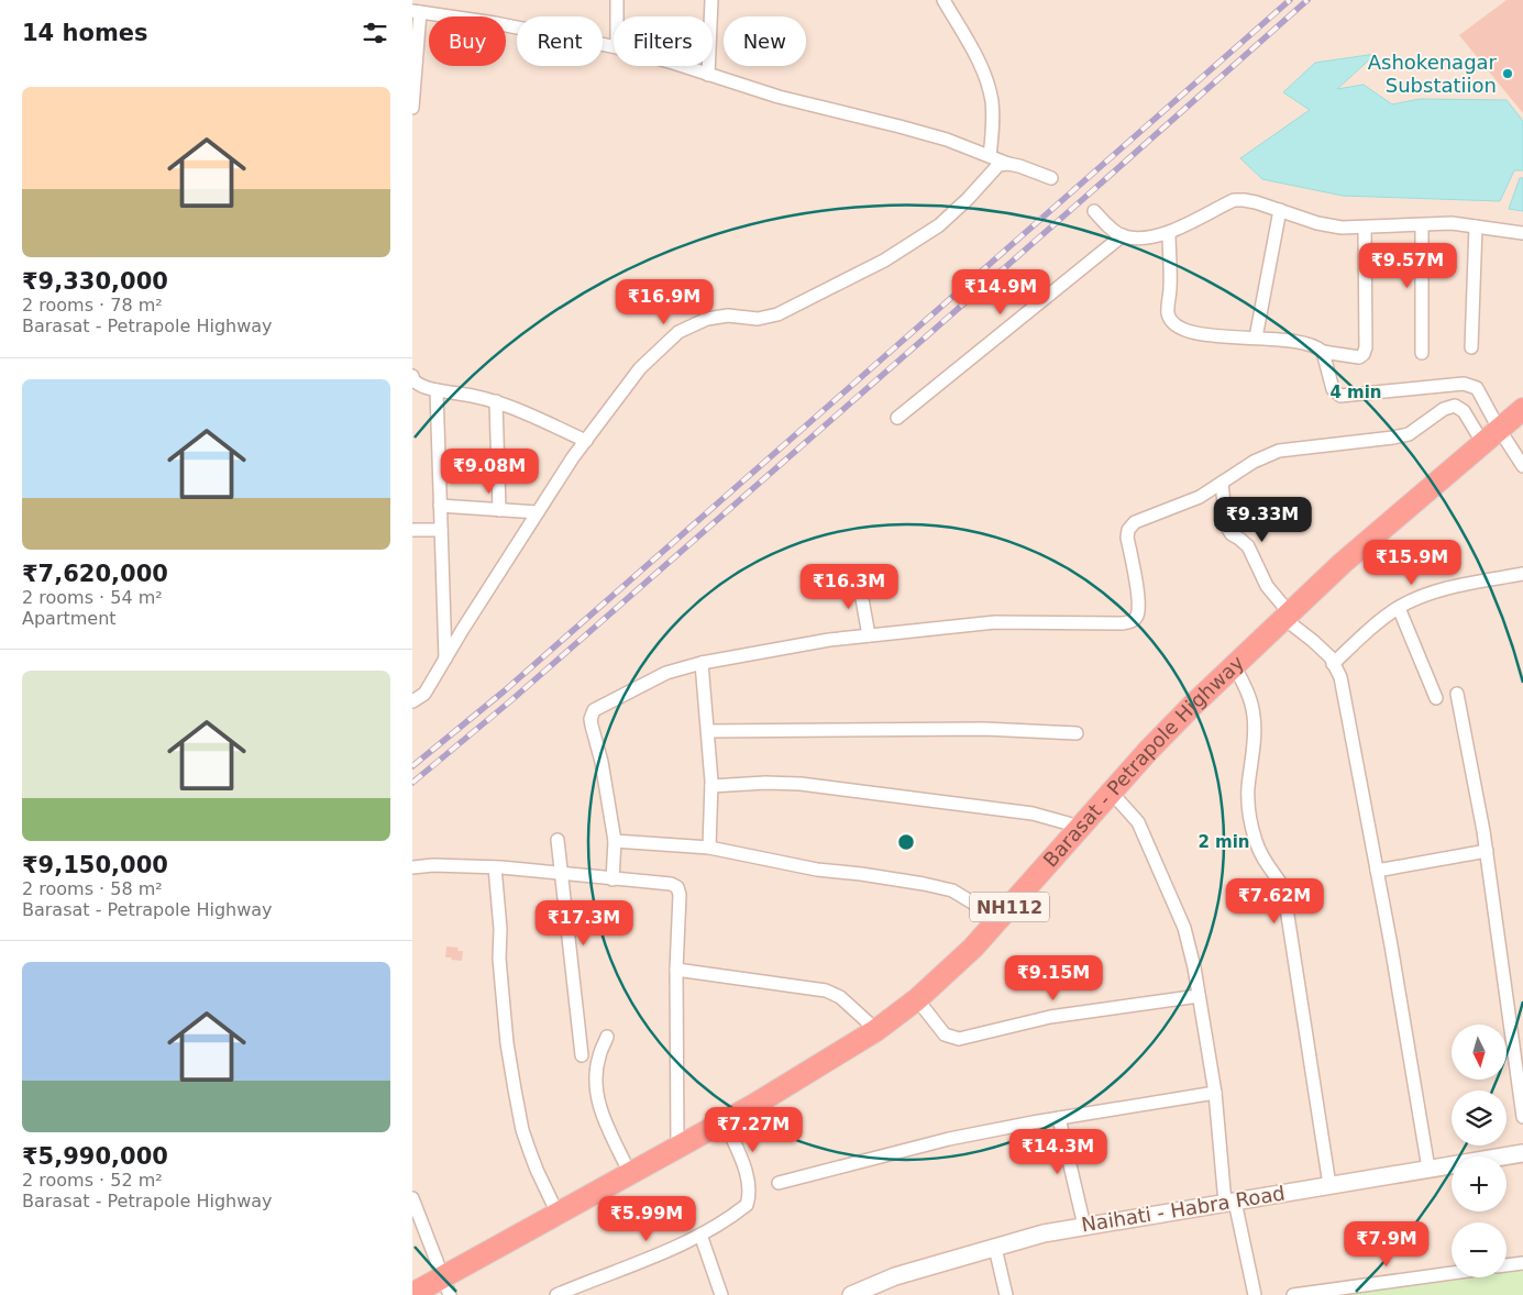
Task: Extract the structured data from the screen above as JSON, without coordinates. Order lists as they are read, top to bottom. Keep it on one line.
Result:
{"streets":{"highway":["Barasat - Petrapole Highway","NH112"],"main road":["Naihati - Habra Road"]},"places":["Ashokenagar Substatiion"],"north":"bottom","page":{"heading":"14 homes","chip":["Buy","Rent","Filters","New"],"list":[{"name":"₹9,330,000","note":"2 rooms · 78 m² · Barasat - Petrapole Highway"},{"name":"₹7,620,000","note":"2 rooms · 54 m² · Apartment"},{"name":"₹9,150,000","note":"2 rooms · 58 m² · Barasat - Petrapole Highway"},{"name":"₹5,990,000","note":"2 rooms · 52 m² · Barasat - Petrapole Highway"}],"price":["₹9.57M","₹14.9M","₹16.9M","₹9.08M","₹9.33M","₹15.9M","₹16.3M","₹7.62M","₹17.3M","₹9.15M","₹7.27M","₹14.3M","₹5.99M","₹7.9M"],"map_buttons":["+","−"]},"rings":["4 min","2 min"]}
